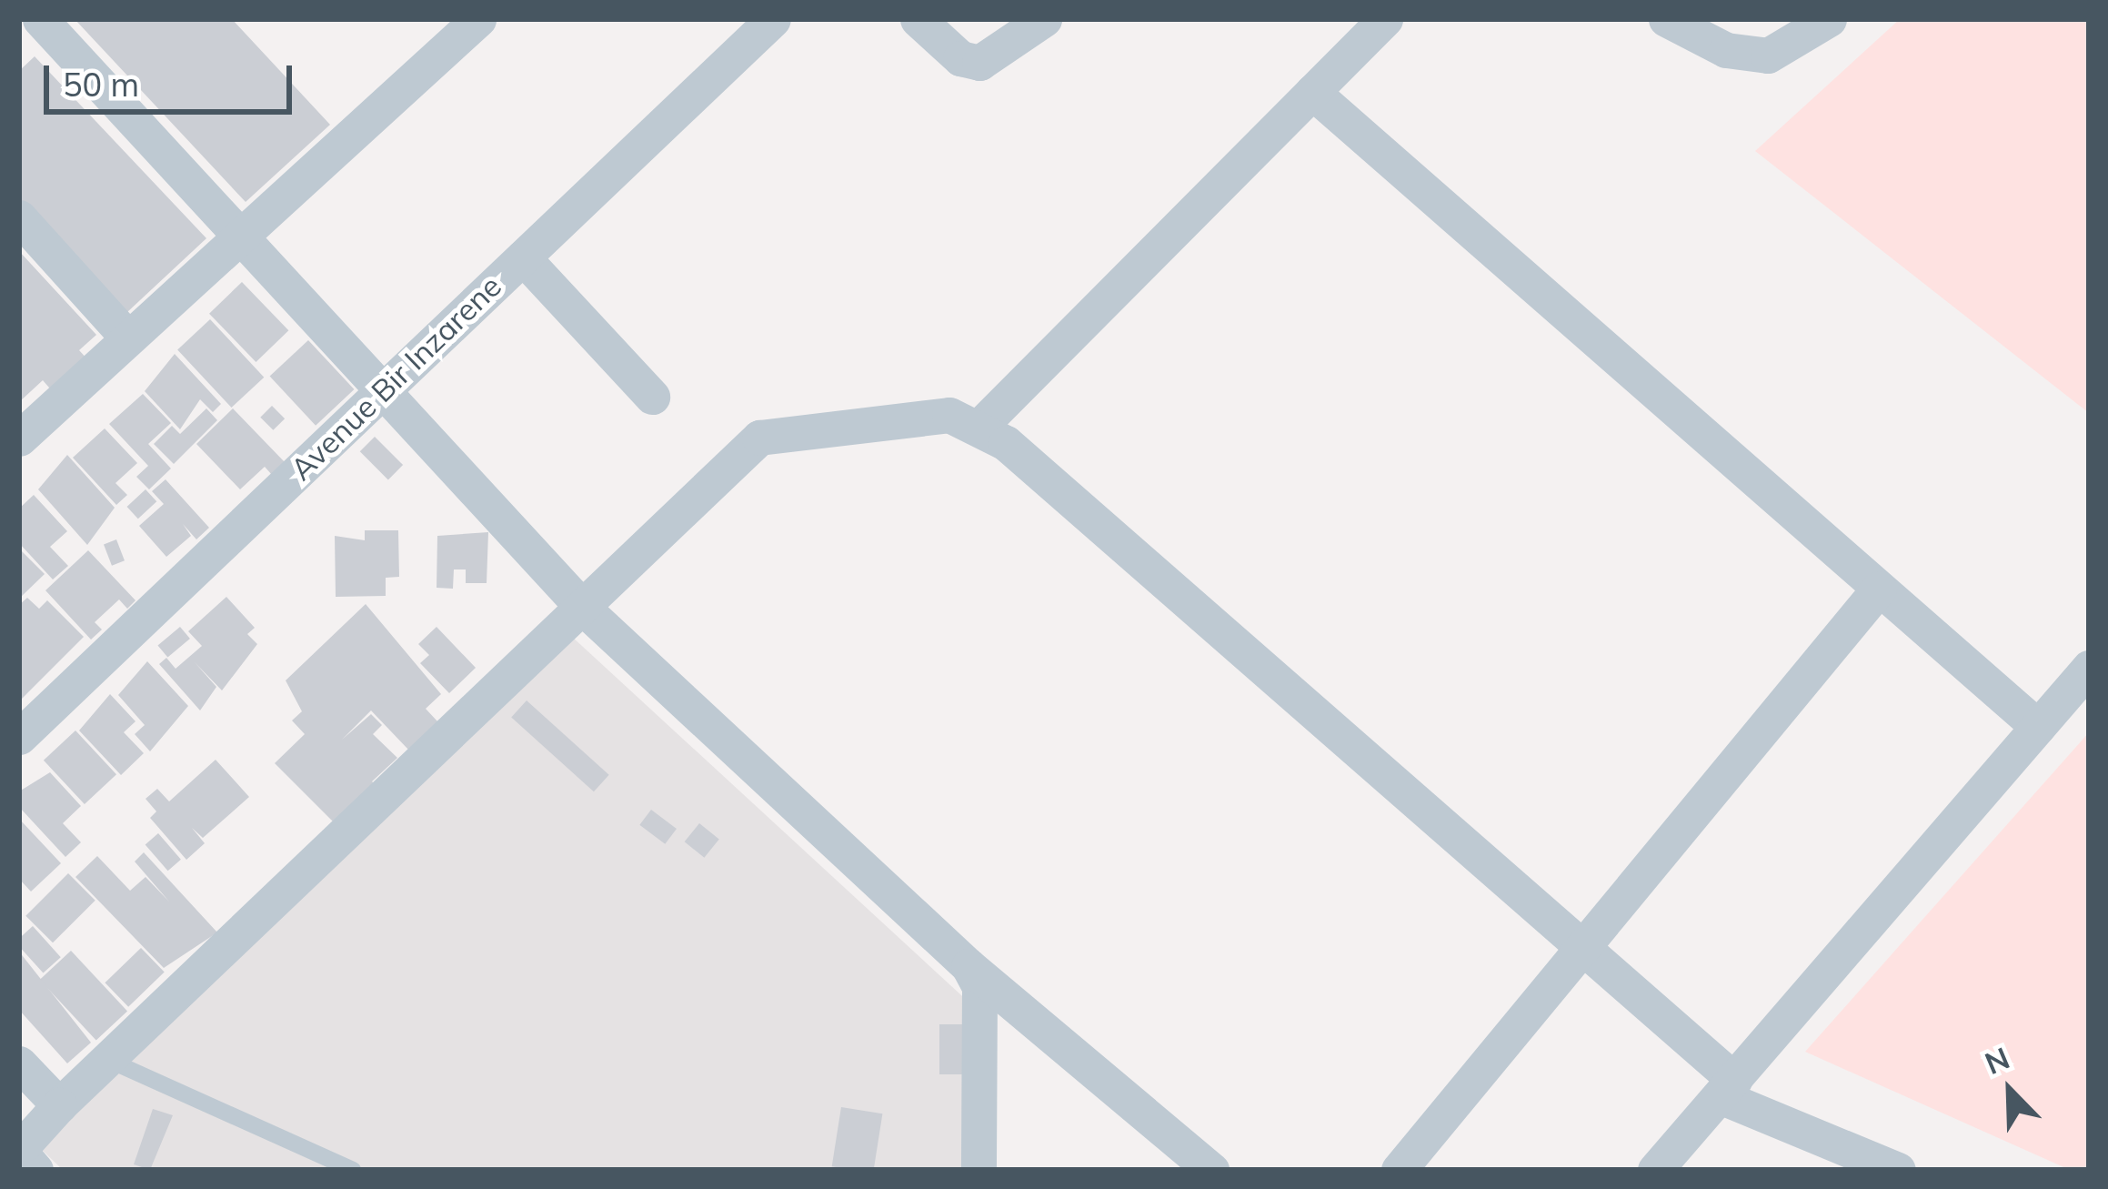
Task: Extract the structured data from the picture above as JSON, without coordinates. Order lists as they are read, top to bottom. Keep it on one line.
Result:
{"streets":{"street":["Avenue Bir Inzarene"]},"scale_bar":"50 m","north":"top left"}
